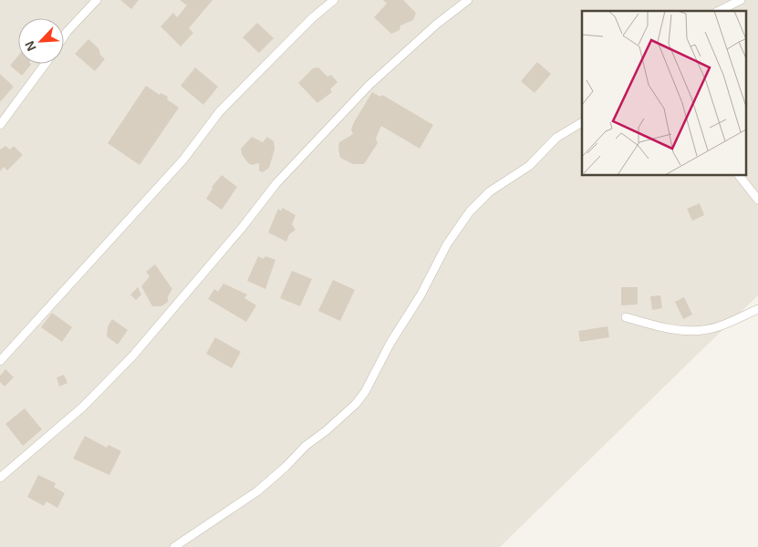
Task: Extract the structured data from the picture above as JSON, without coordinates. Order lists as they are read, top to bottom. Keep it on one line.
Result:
{"north":"bottom left"}
